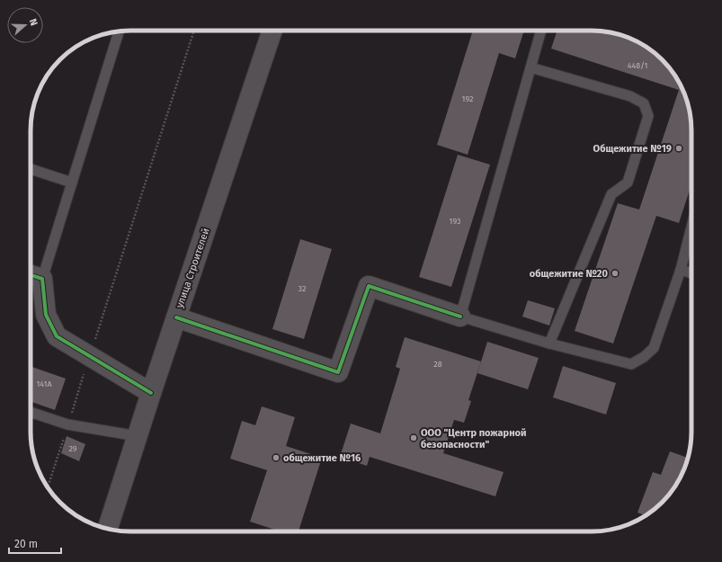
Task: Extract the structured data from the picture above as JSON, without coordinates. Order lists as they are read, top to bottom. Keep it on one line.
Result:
{"streets":{"main road":["улица Строителей"]},"places":["Общежитие №19","общежитие №20","ООО \"Центр пожарной безопасности\"","общежитие №16"],"house_numbers":["448/1","192","193","32","28","141А","29"],"scale_bar":"20 m","north":"right"}
